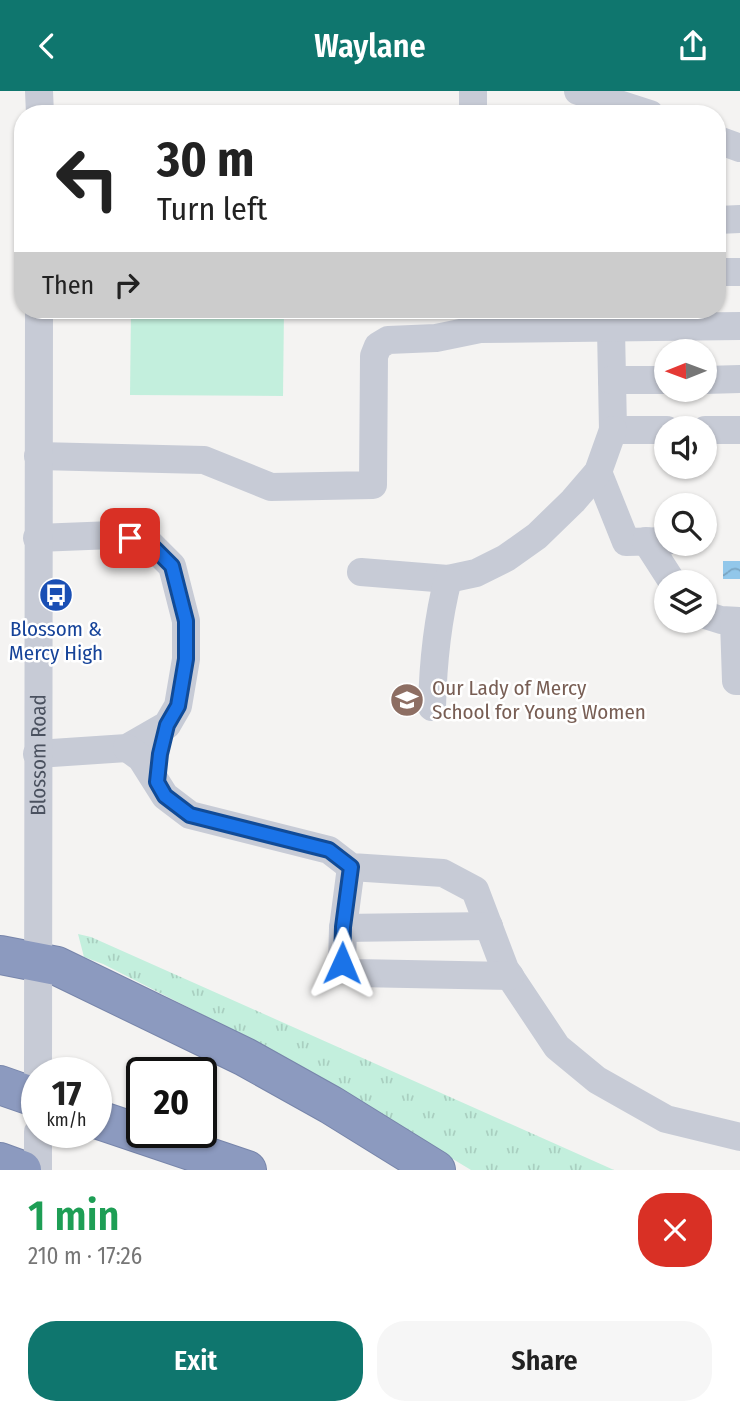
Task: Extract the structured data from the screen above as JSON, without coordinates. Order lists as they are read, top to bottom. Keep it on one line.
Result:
{"streets":{"street":["Blossom Road"]},"places":{"bus stop":["Blossom & Mercy High"],"school or university":["Our Lady of Mercy School for Young Women"]},"north":"left","page":{"header":"Waylane","turn":["30 m","Turn left"],"then":"Then","speed":"17 km/h","limit":"20","heading":["1 min","210 m · 17:26"],"buttons":["Exit","Share"]}}
